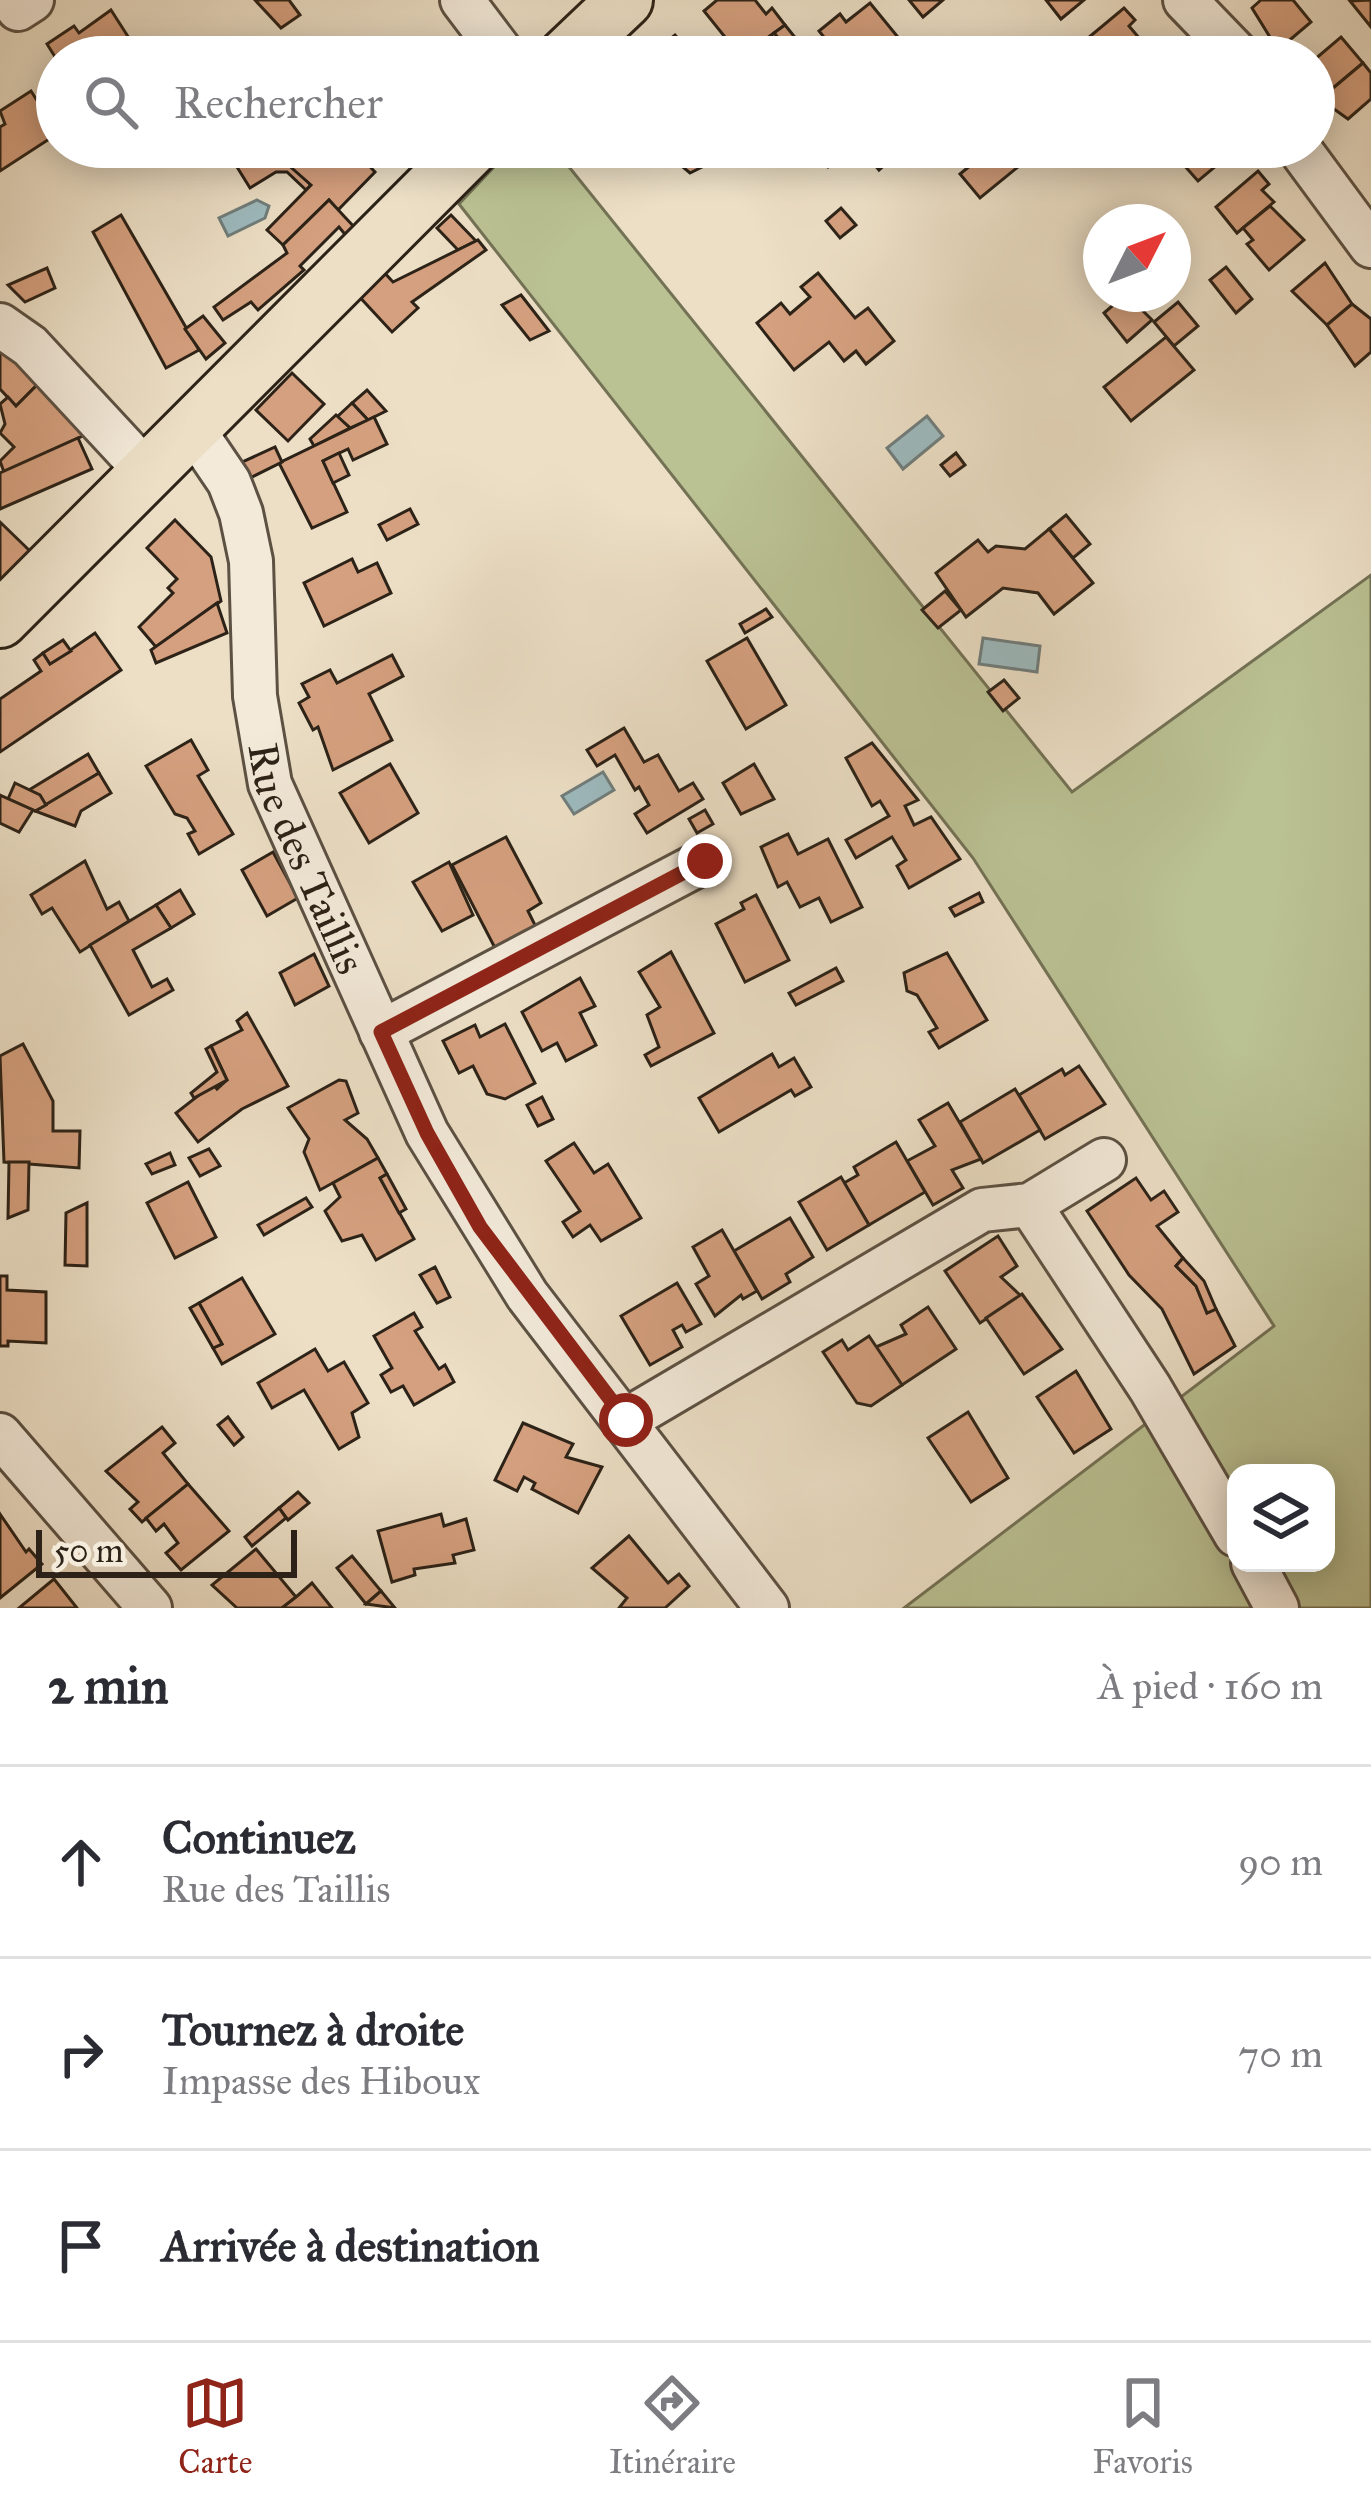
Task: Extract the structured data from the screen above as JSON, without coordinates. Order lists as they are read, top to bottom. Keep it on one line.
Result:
{"streets":{"street":["Rue des Taillis"]},"scale_bar":"50 m","north":"top right","page":{"search":"Rechercher","scale":"50 m","heading":["2 min","À pied · 160 m"],"list":[["Continuez","Rue des Taillis","90 m"],["Tournez à droite","Impasse des Hiboux","70 m"],"Arrivée à destination"],"nav":["Carte","Itinéraire","Favoris"]}}
